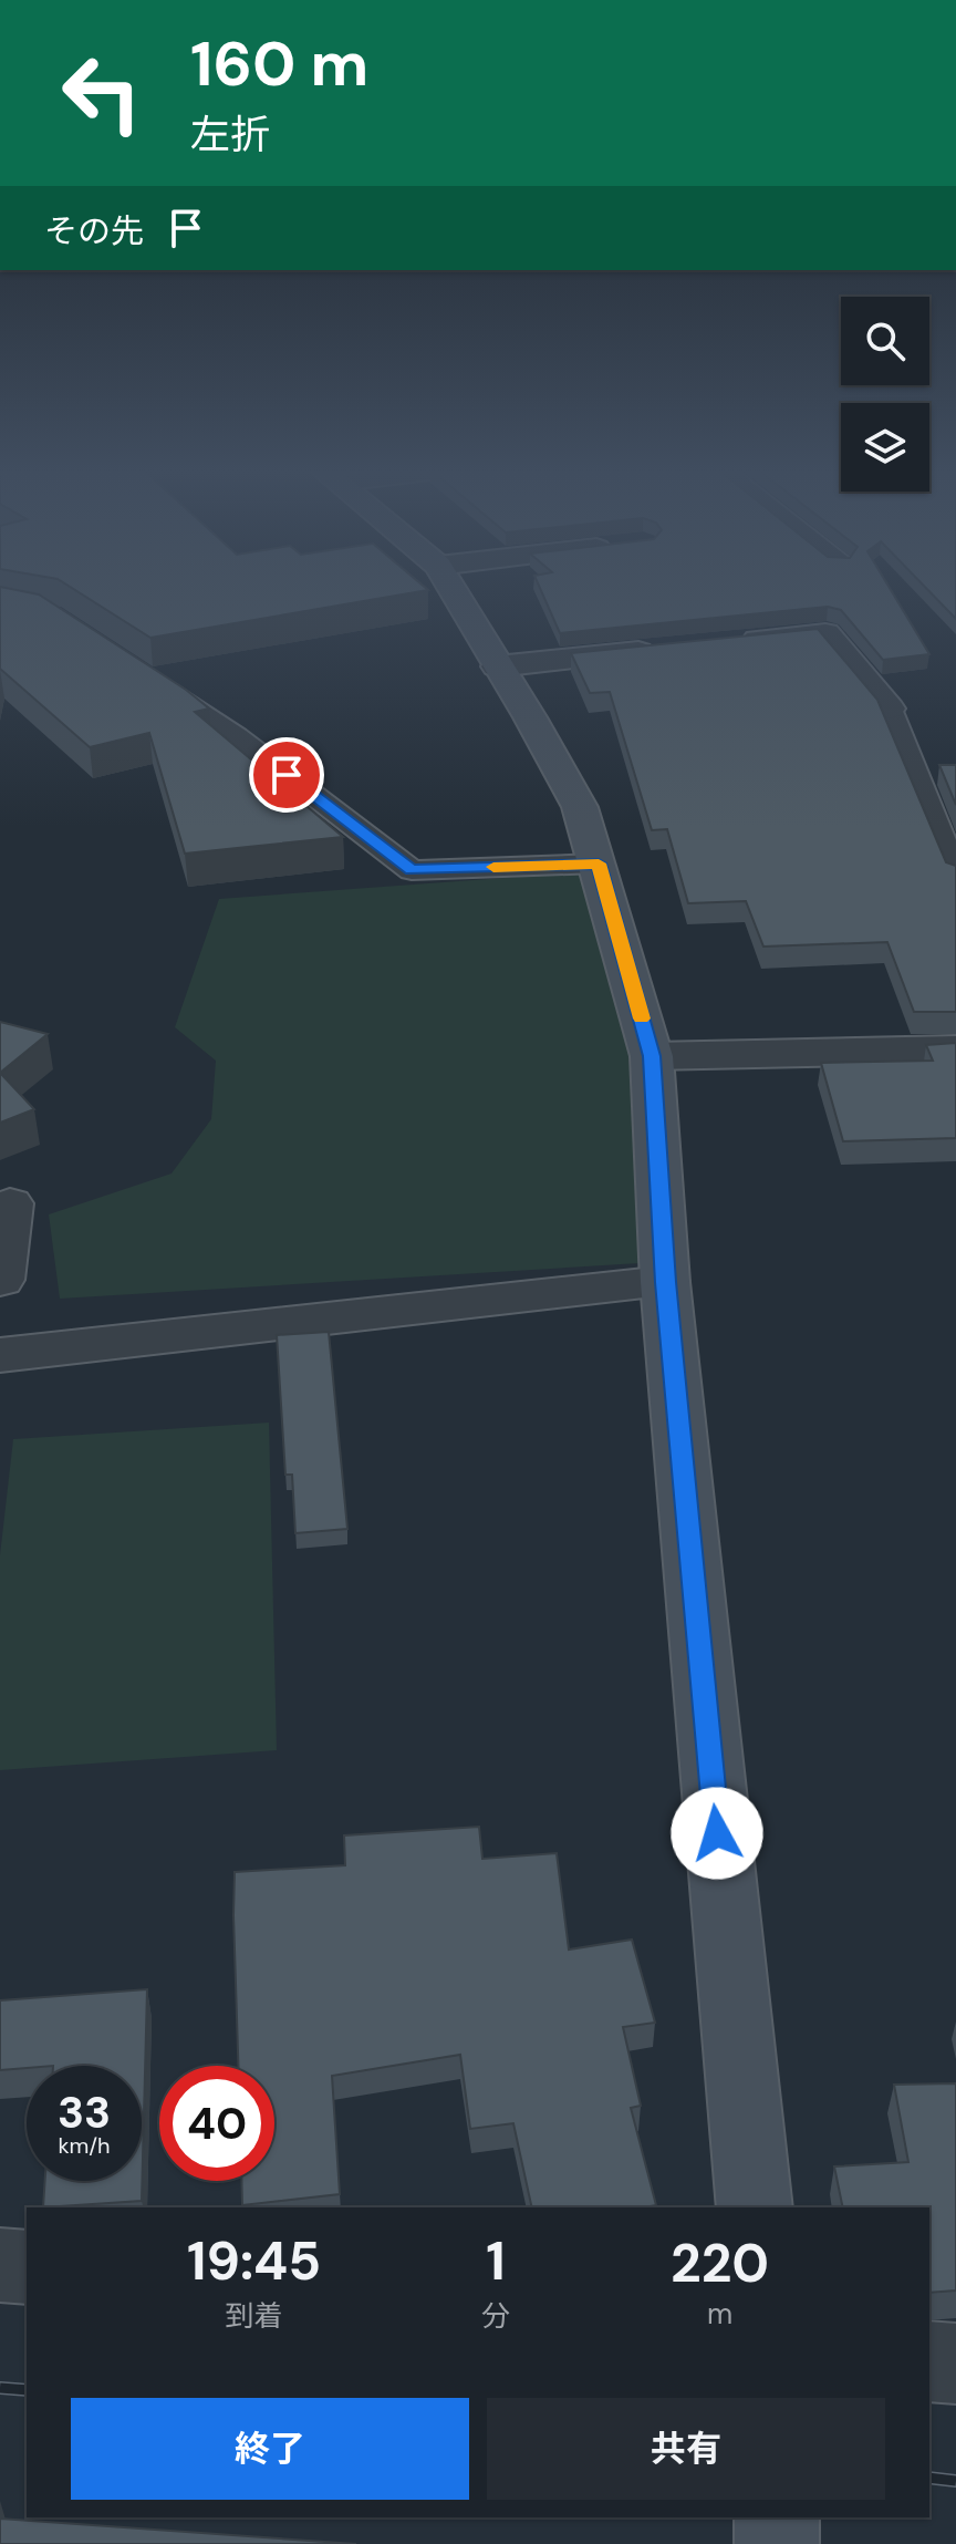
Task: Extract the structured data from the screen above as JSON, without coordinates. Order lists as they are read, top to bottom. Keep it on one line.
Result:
{"page":{"turn":["160 m","左折"],"then":"その先","speed":"33 km/h","limit":"40","eta":["19:45","到着","1","分","220","m"],"buttons":["終了","共有"]}}
